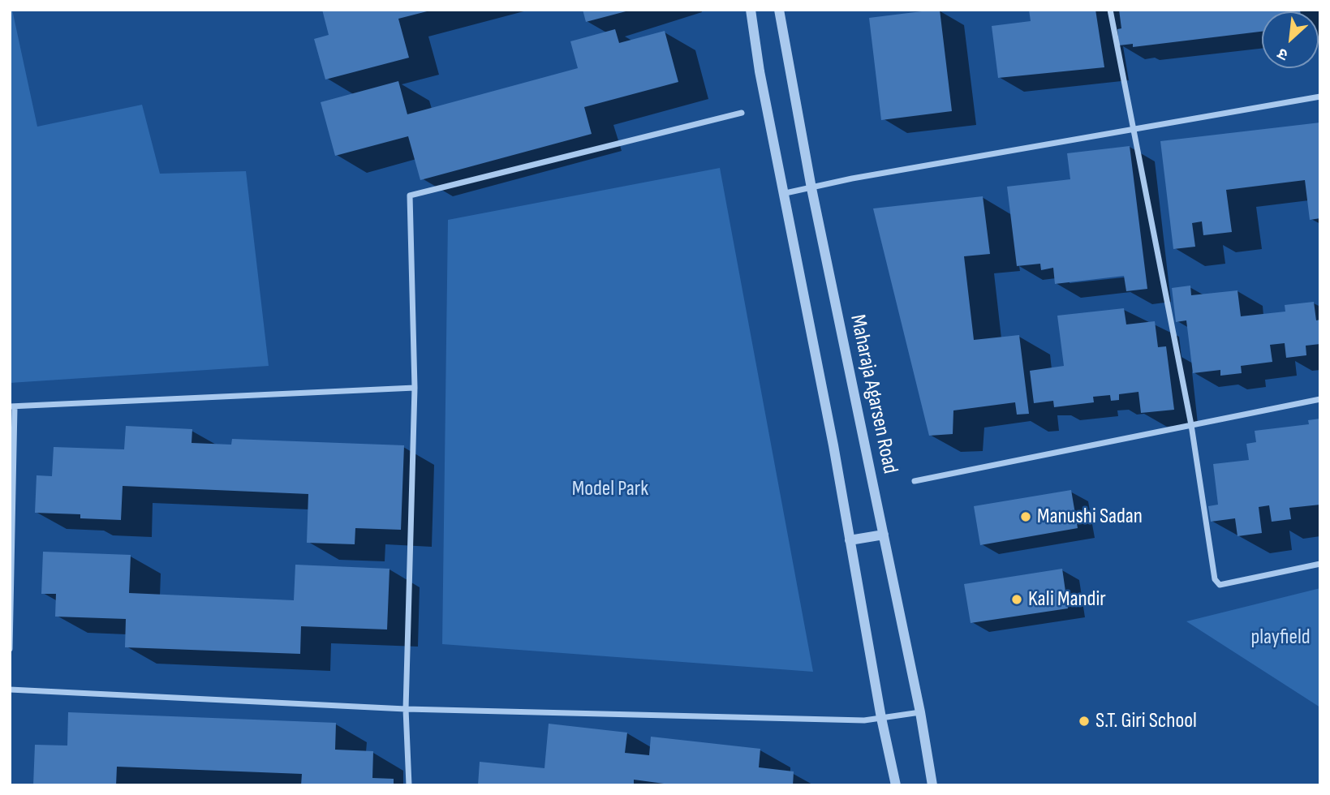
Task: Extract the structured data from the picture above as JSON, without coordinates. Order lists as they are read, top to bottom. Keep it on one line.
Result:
{"streets":{"street":["Maharaja Agarsen Road"]},"parks":["Model Park","playfield"],"places":["Manushi Sadan","Kali Mandir","S.T. Giri School"],"north":"bottom left"}
